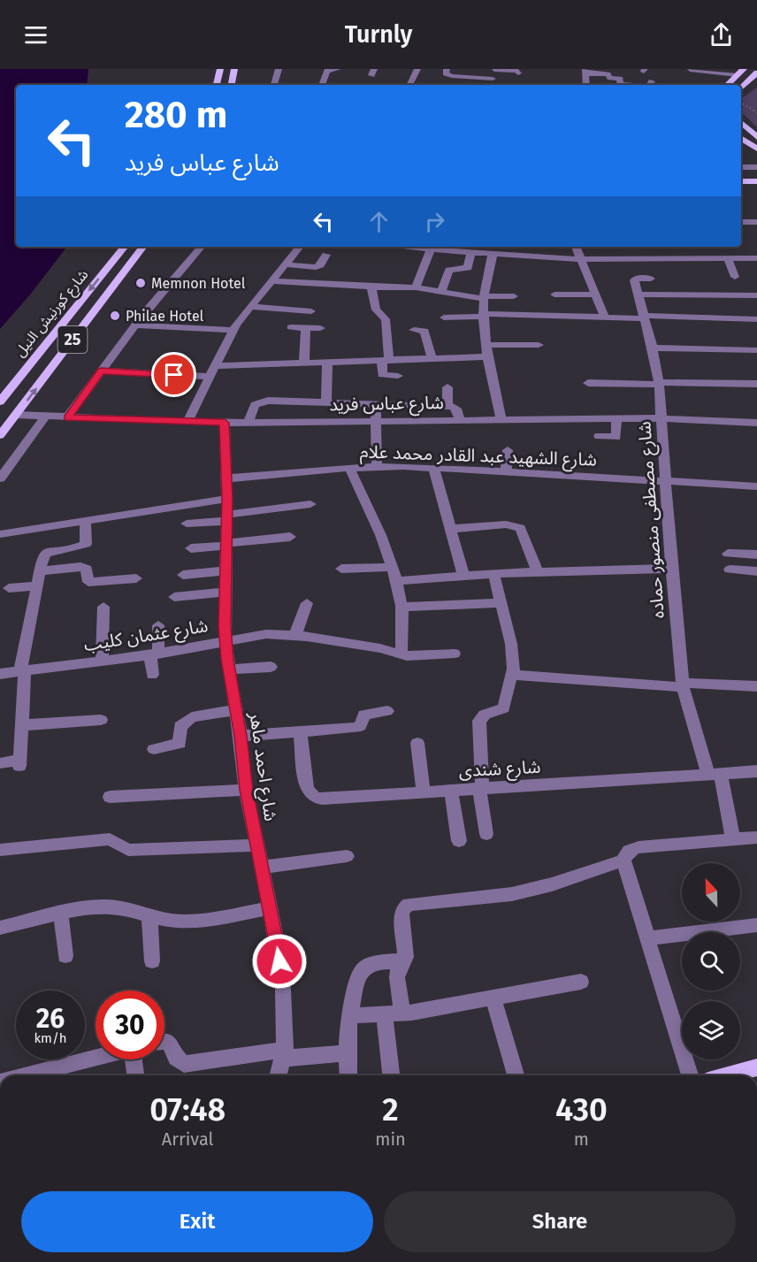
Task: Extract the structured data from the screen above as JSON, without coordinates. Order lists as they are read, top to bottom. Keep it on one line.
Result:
{"streets":{"main road":["شارع كورنيش النيل","25"],"street":["شارع عباس فريد","شارع الشهيد عبد القادر محمد علام","شارع مصطفى منصور حماده","شارع عثمان كليب","شارع احمد ماهر","شارع شندى"]},"crossings":[["شارع كورنيش النيل","شارع عباس فريد"],["شارع عباس فريد","شارع مصطفى منصور حماده"],["شارع عباس فريد","شارع احمد ماهر"],["شارع الشهيد عبد القادر محمد علام","شارع مصطفى منصور حماده"],["شارع الشهيد عبد القادر محمد علام","شارع احمد ماهر"],["شارع مصطفى منصور حماده","شارع شندى"],["شارع عثمان كليب","شارع احمد ماهر"]],"places":["Memnon Hotel","Philae Hotel"],"north":"top","page":{"header":"Turnly","turn":["280 m","شارع عباس فريد"],"speed":"26 km/h","limit":"30","eta":["07:48","Arrival","2","min","430","m"],"buttons":["Exit","Share"]}}
